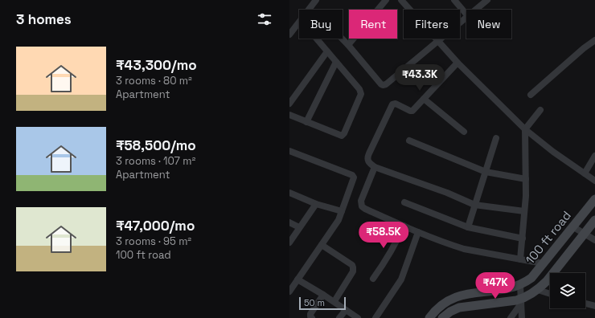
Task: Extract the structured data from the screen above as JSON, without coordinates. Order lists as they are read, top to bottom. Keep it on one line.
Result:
{"streets":{"main road":["100 ft road"]},"scale_bar":"50 m","page":{"heading":"3 homes","chip":["Buy","Rent","Filters","New"],"list":[{"name":"₹43,300/mo","note":"3 rooms · 80 m² · Apartment"},{"name":"₹58,500/mo","note":"3 rooms · 107 m² · Apartment"},{"name":"₹47,000/mo","note":"3 rooms · 95 m² · 100 ft road"}],"price":["₹43.3K","₹58.5K","₹47K"],"scale":"50 m"}}
